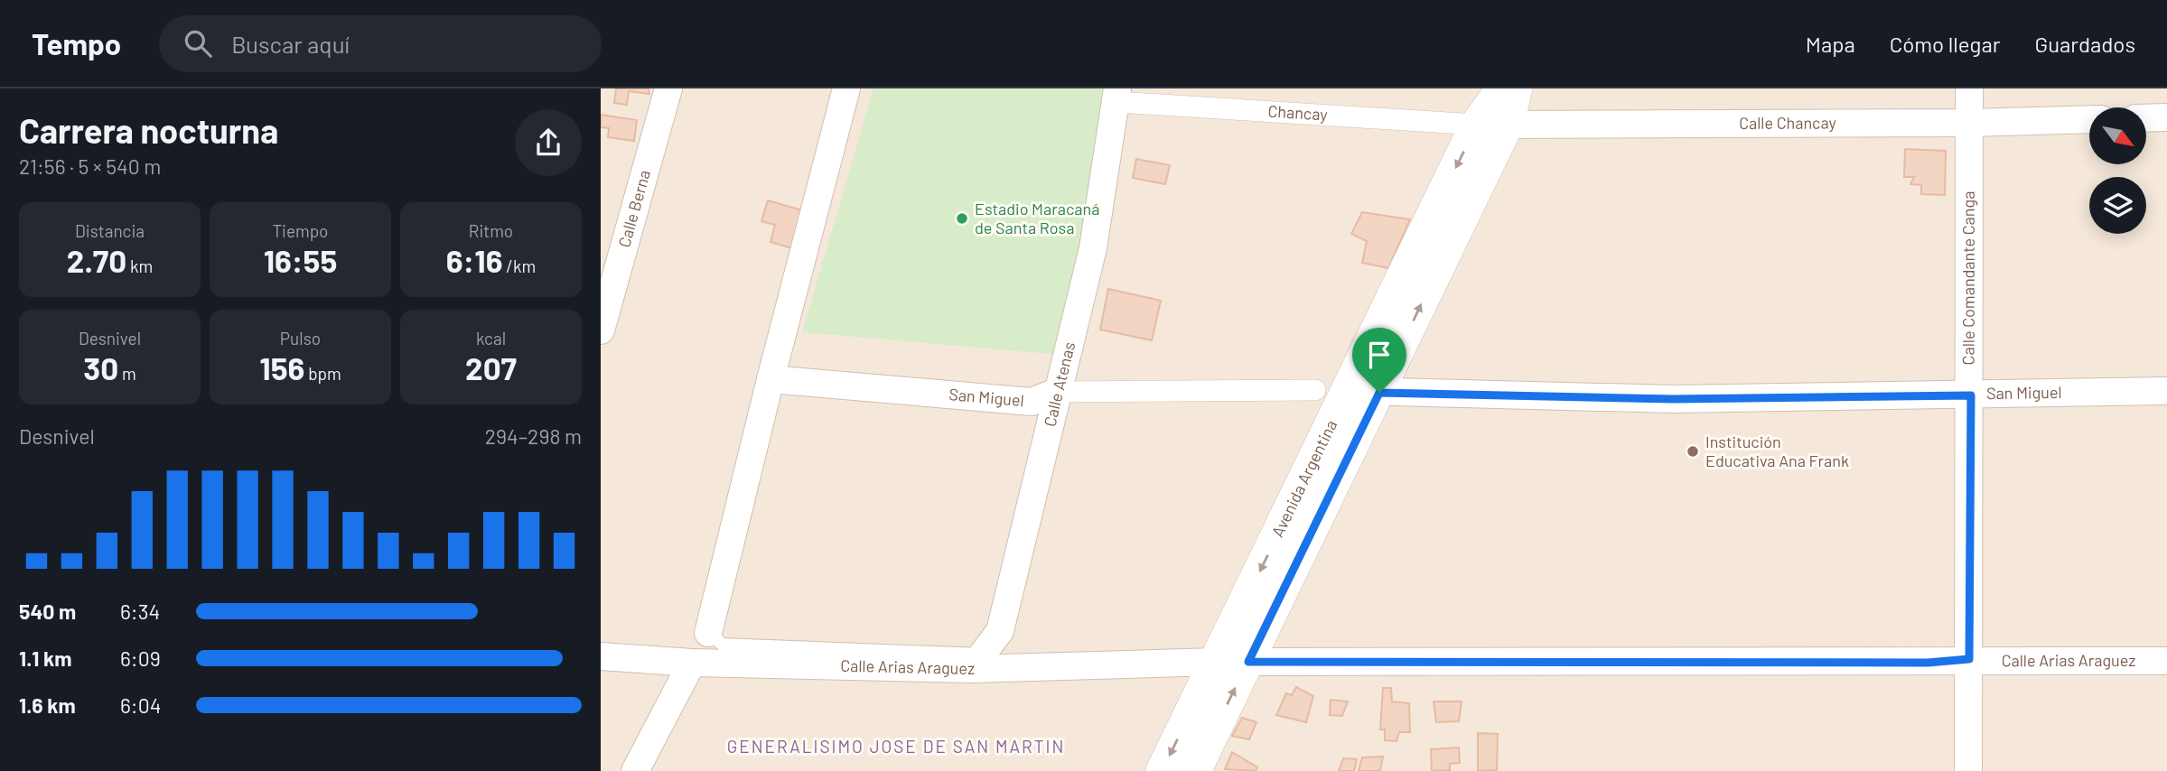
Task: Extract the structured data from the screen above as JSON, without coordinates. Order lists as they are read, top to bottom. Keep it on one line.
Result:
{"streets":{"street":["Chancay","Calle Chancay","Calle Berna","Calle Comandante Canga","Calle Atenas","San Miguel","Avenida Argentina","Calle Arias Araguez"]},"crossings":[["Chancay","Calle Chancay"],["Chancay","Calle Atenas"],["Chancay","Avenida Argentina"],["Calle Chancay","Calle Comandante Canga"],["Calle Chancay","Avenida Argentina"],["Calle Comandante Canga","San Miguel"],["Calle Comandante Canga","Calle Arias Araguez"],["Calle Atenas","San Miguel"],["Calle Atenas","Calle Arias Araguez"],["San Miguel","Avenida Argentina"],["Avenida Argentina","Calle Arias Araguez"]],"districts":["GENERALISIMO JOSE DE SAN MARTIN"],"places":["Estadio Maracaná de Santa Rosa","Institución Educativa Ana Frank"],"north":"bottom right","page":{"header":"Tempo","search":"Buscar aquí","nav":["Mapa","Cómo llegar","Guardados"],"heading":["Carrera nocturna","21:56 · 5 × 540 m"],"stats":[["Distancia","2.70 km"],["Tiempo","16:55"],["Ritmo","6:16 /km"],["Desnivel","30 m"],["Pulso","156 bpm"],["kcal","207"]],"chart":["Desnivel","294–298 m"],"list":[{"name":"540 m","note":"6:34"},{"name":"1.1 km","note":"6:09"},{"name":"1.6 km","note":"6:04"}]}}
